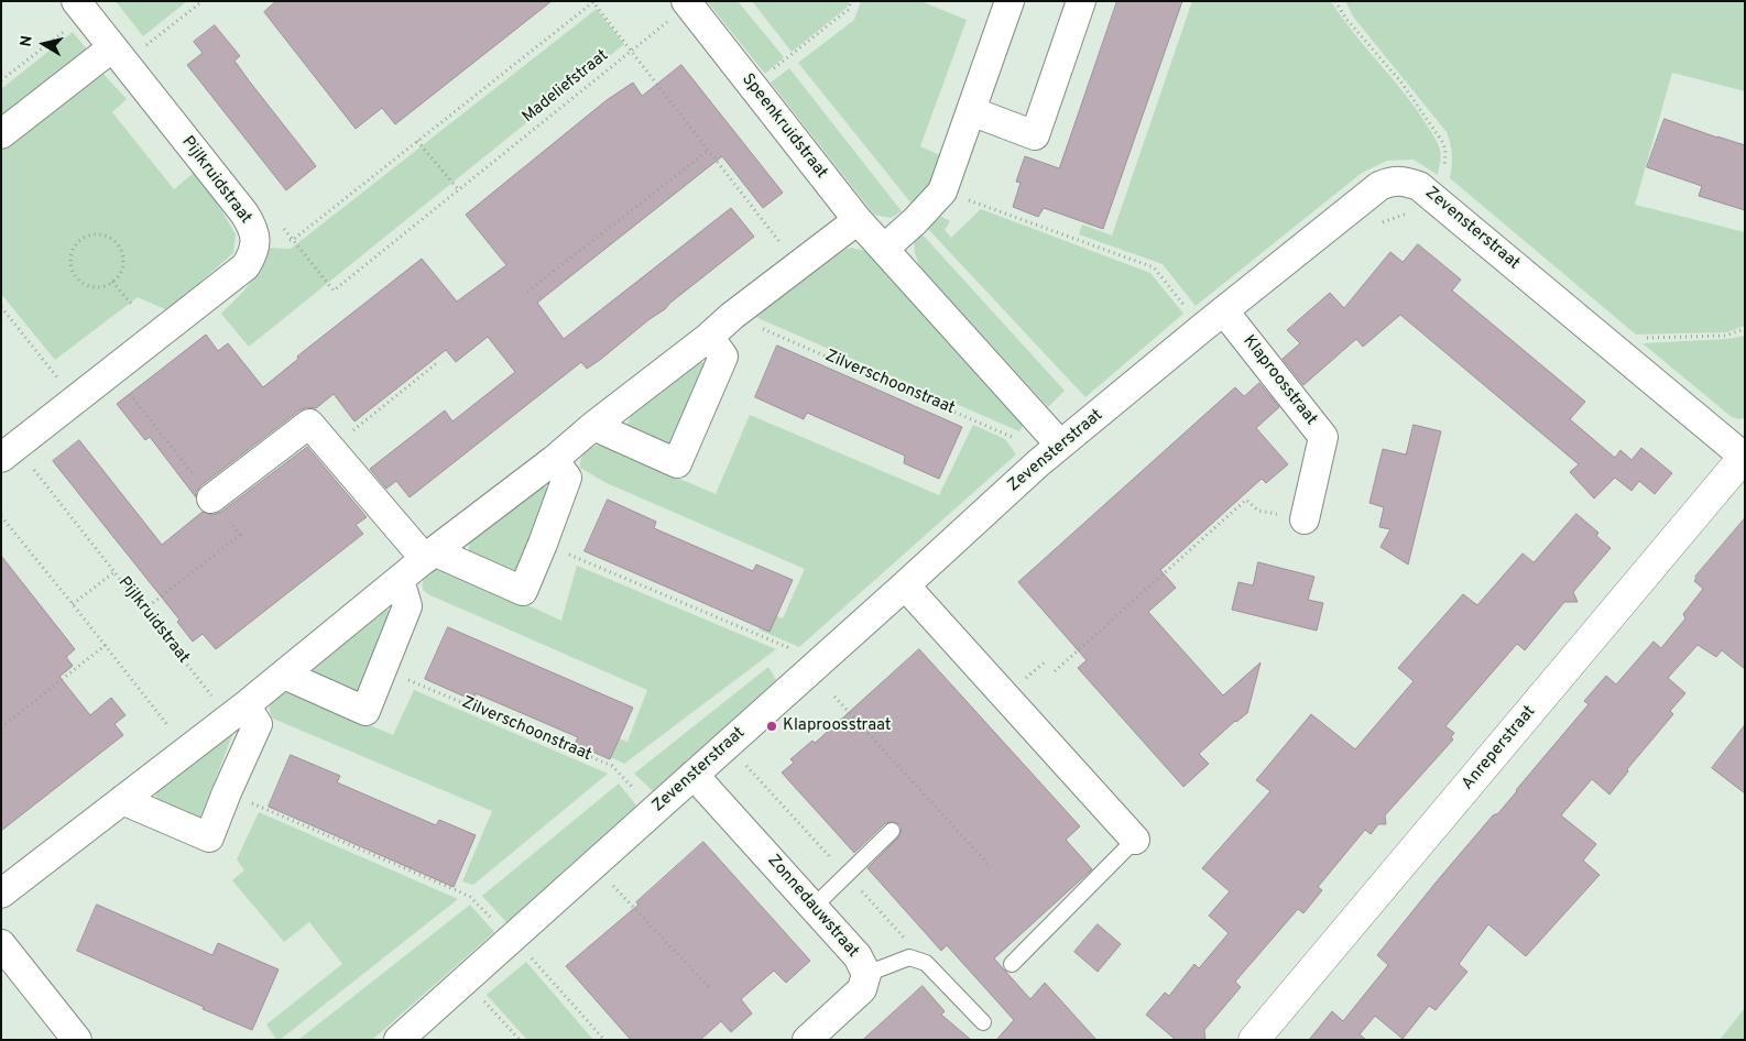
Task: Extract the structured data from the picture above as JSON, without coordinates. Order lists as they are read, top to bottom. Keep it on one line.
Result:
{"streets":{"street":["Speenkruidstraat","Pijlkruidstraat","Zevensterstraat","Klaproosstraat","Anreperstraat","Zonnedauwstraat"],"path":["Madeliefstraat","Zilverschoonstraat"]},"crossings":[["Madeliefstraat","Speenkruidstraat"],["Speenkruidstraat","Zevensterstraat"],["Zevensterstraat","Klaproosstraat"],["Zevensterstraat","Zilverschoonstraat"],["Zevensterstraat","Anreperstraat"],["Zevensterstraat","Zonnedauwstraat"]],"places":["Klaproosstraat"],"north":"left"}
